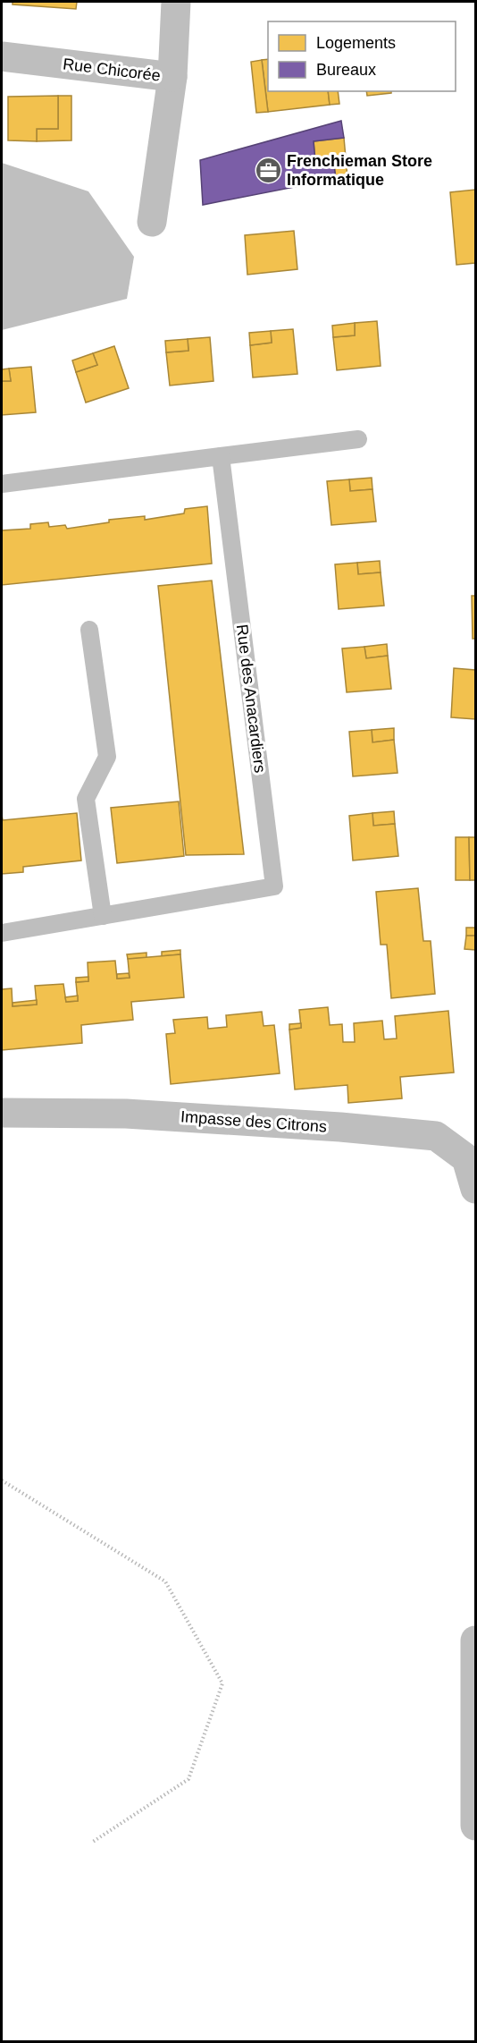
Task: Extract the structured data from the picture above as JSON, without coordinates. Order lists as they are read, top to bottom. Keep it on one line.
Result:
{"streets":{"street":["Rue Chicorée","Impasse des Citrons"],"lane":["Rue des Anacardiers"]},"places":{"office":["Frenchieman Store Informatique"]},"legend":["Logements","Bureaux"]}
